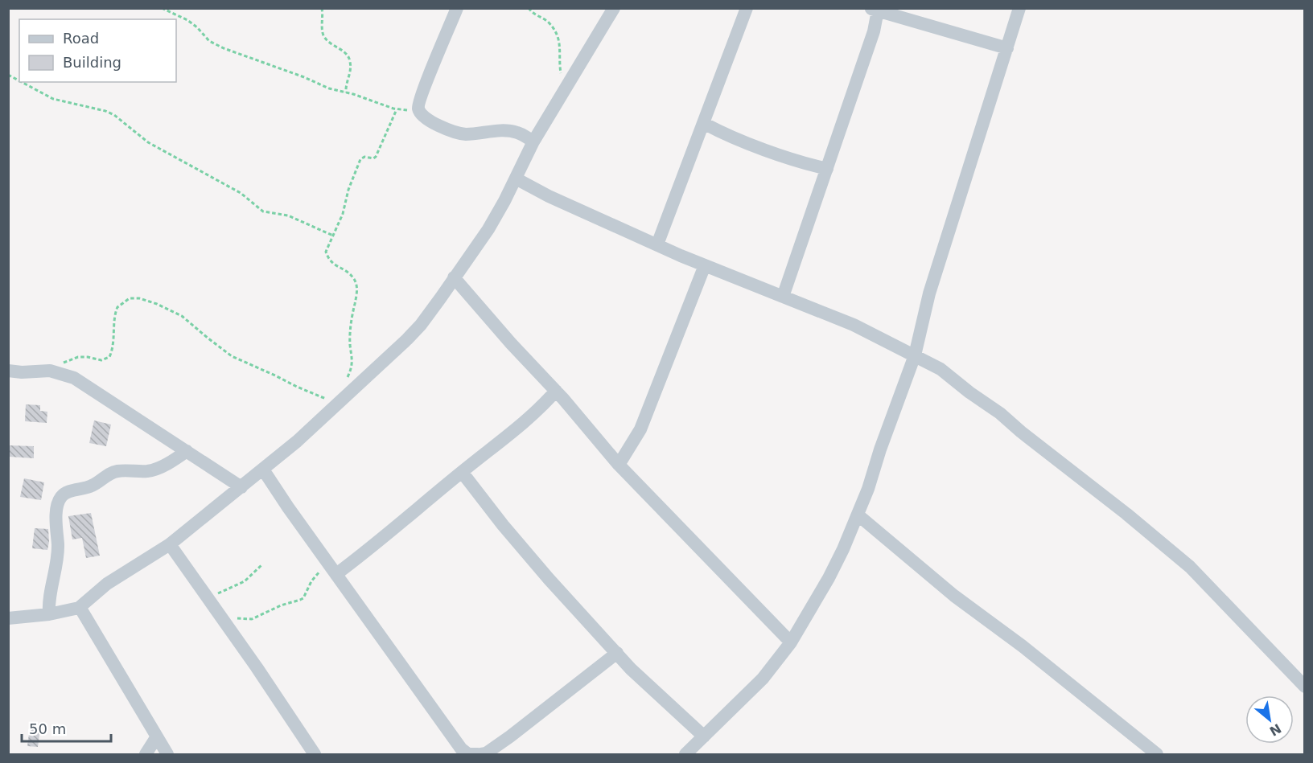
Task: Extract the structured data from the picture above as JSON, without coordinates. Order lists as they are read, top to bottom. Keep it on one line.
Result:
{"legend":["Road","Building"],"scale_bar":"50 m","north":"bottom right"}
